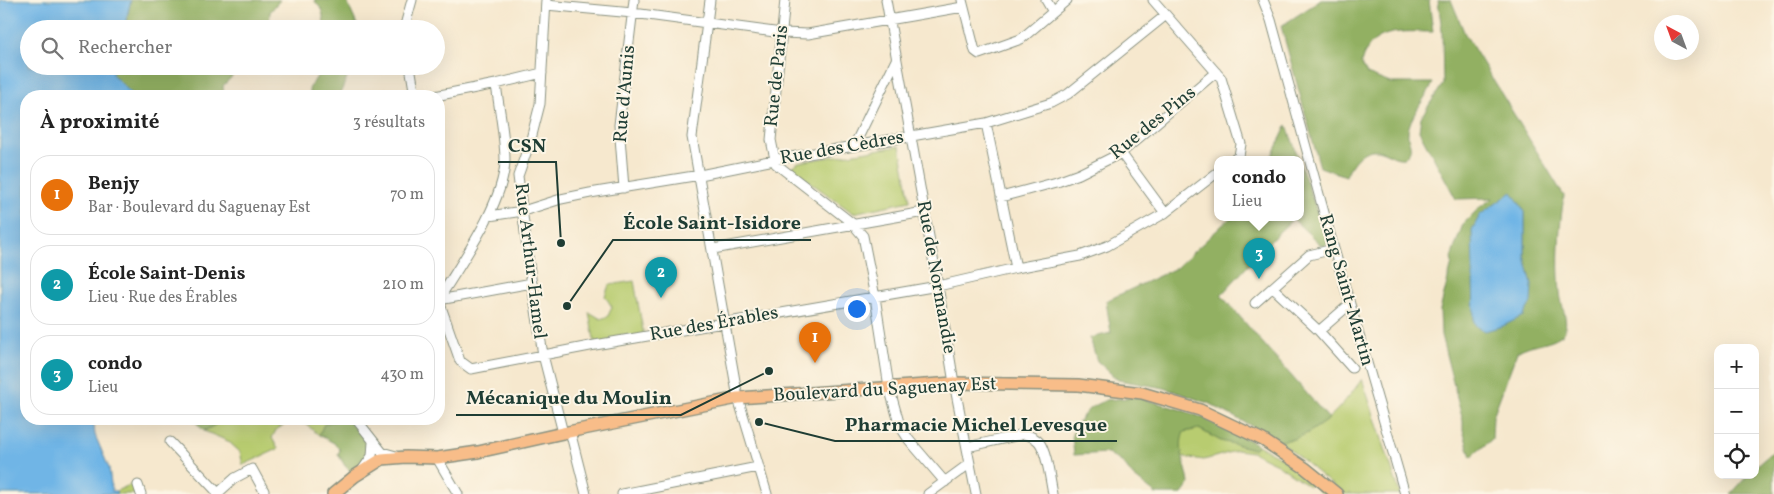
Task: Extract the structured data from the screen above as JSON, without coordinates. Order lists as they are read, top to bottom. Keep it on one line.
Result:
{"streets":{"main road":["Boulevard du Saguenay Est"],"street":["Rue de Paris","Rue d'Aunis","Rue des Pins","Rue des Cèdres","Rue Arthur-Hamel","Rue de Normandie","Rang Saint-Martin","Rue des Érables"]},"crossings":[["Rue de Paris","Rue des Cèdres"],["Rue d'Aunis","Rue des Cèdres"],["Rue des Cèdres","Rue Arthur-Hamel"],["Rue des Cèdres","Rue de Normandie"],["Rue Arthur-Hamel","Rue des Érables"],["Rue Arthur-Hamel","Boulevard du Saguenay Est"],["Rue de Normandie","Rue des Érables"],["Rue de Normandie","Boulevard du Saguenay Est"]],"places":["CSN","École Saint-Isidore","Mécanique du Moulin","Pharmacie Michel Levesque"],"north":"top left","page":{"search":"Rechercher","heading":["À proximité","3 résultats"],"list":[{"mark":"1","name":"Benjy","note":"Bar · Boulevard du Saguenay Est","value":"70 m"},{"mark":"2","name":"École Saint-Denis","note":"Lieu · Rue des Érables","value":"210 m"},{"mark":"3","name":"condo","note":"Lieu","value":"430 m"}],"popup":["condo","Lieu"],"pins":["3","2","1"],"map_buttons":["+","−"]}}
